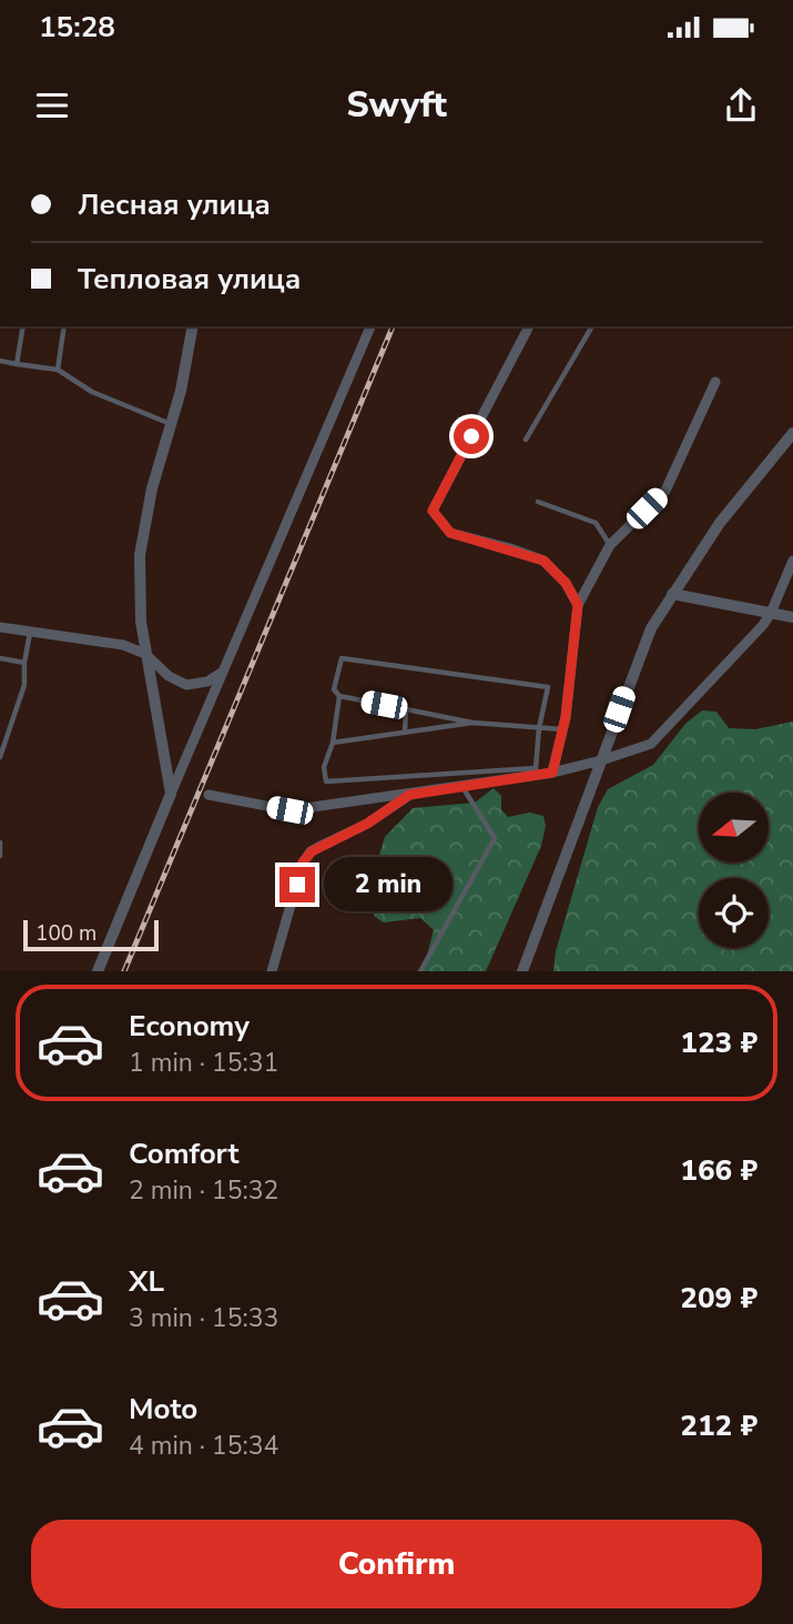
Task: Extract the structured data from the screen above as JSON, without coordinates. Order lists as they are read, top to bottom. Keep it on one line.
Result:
{"scale_bar":"100 m","north":"left","page":{"status":"15:28","header":"Swyft","banner":["Лесная улица","Тепловая улица"],"bubble":"2 min","scale":"100 m","list":[{"name":"Economy","note":"1 min · 15:31","value":"123 ₽"},{"name":"Comfort","note":"2 min · 15:32","value":"166 ₽"},{"name":"XL","note":"3 min · 15:33","value":"209 ₽"},{"name":"Moto","note":"4 min · 15:34","value":"212 ₽"}],"buttons":"Confirm"}}
